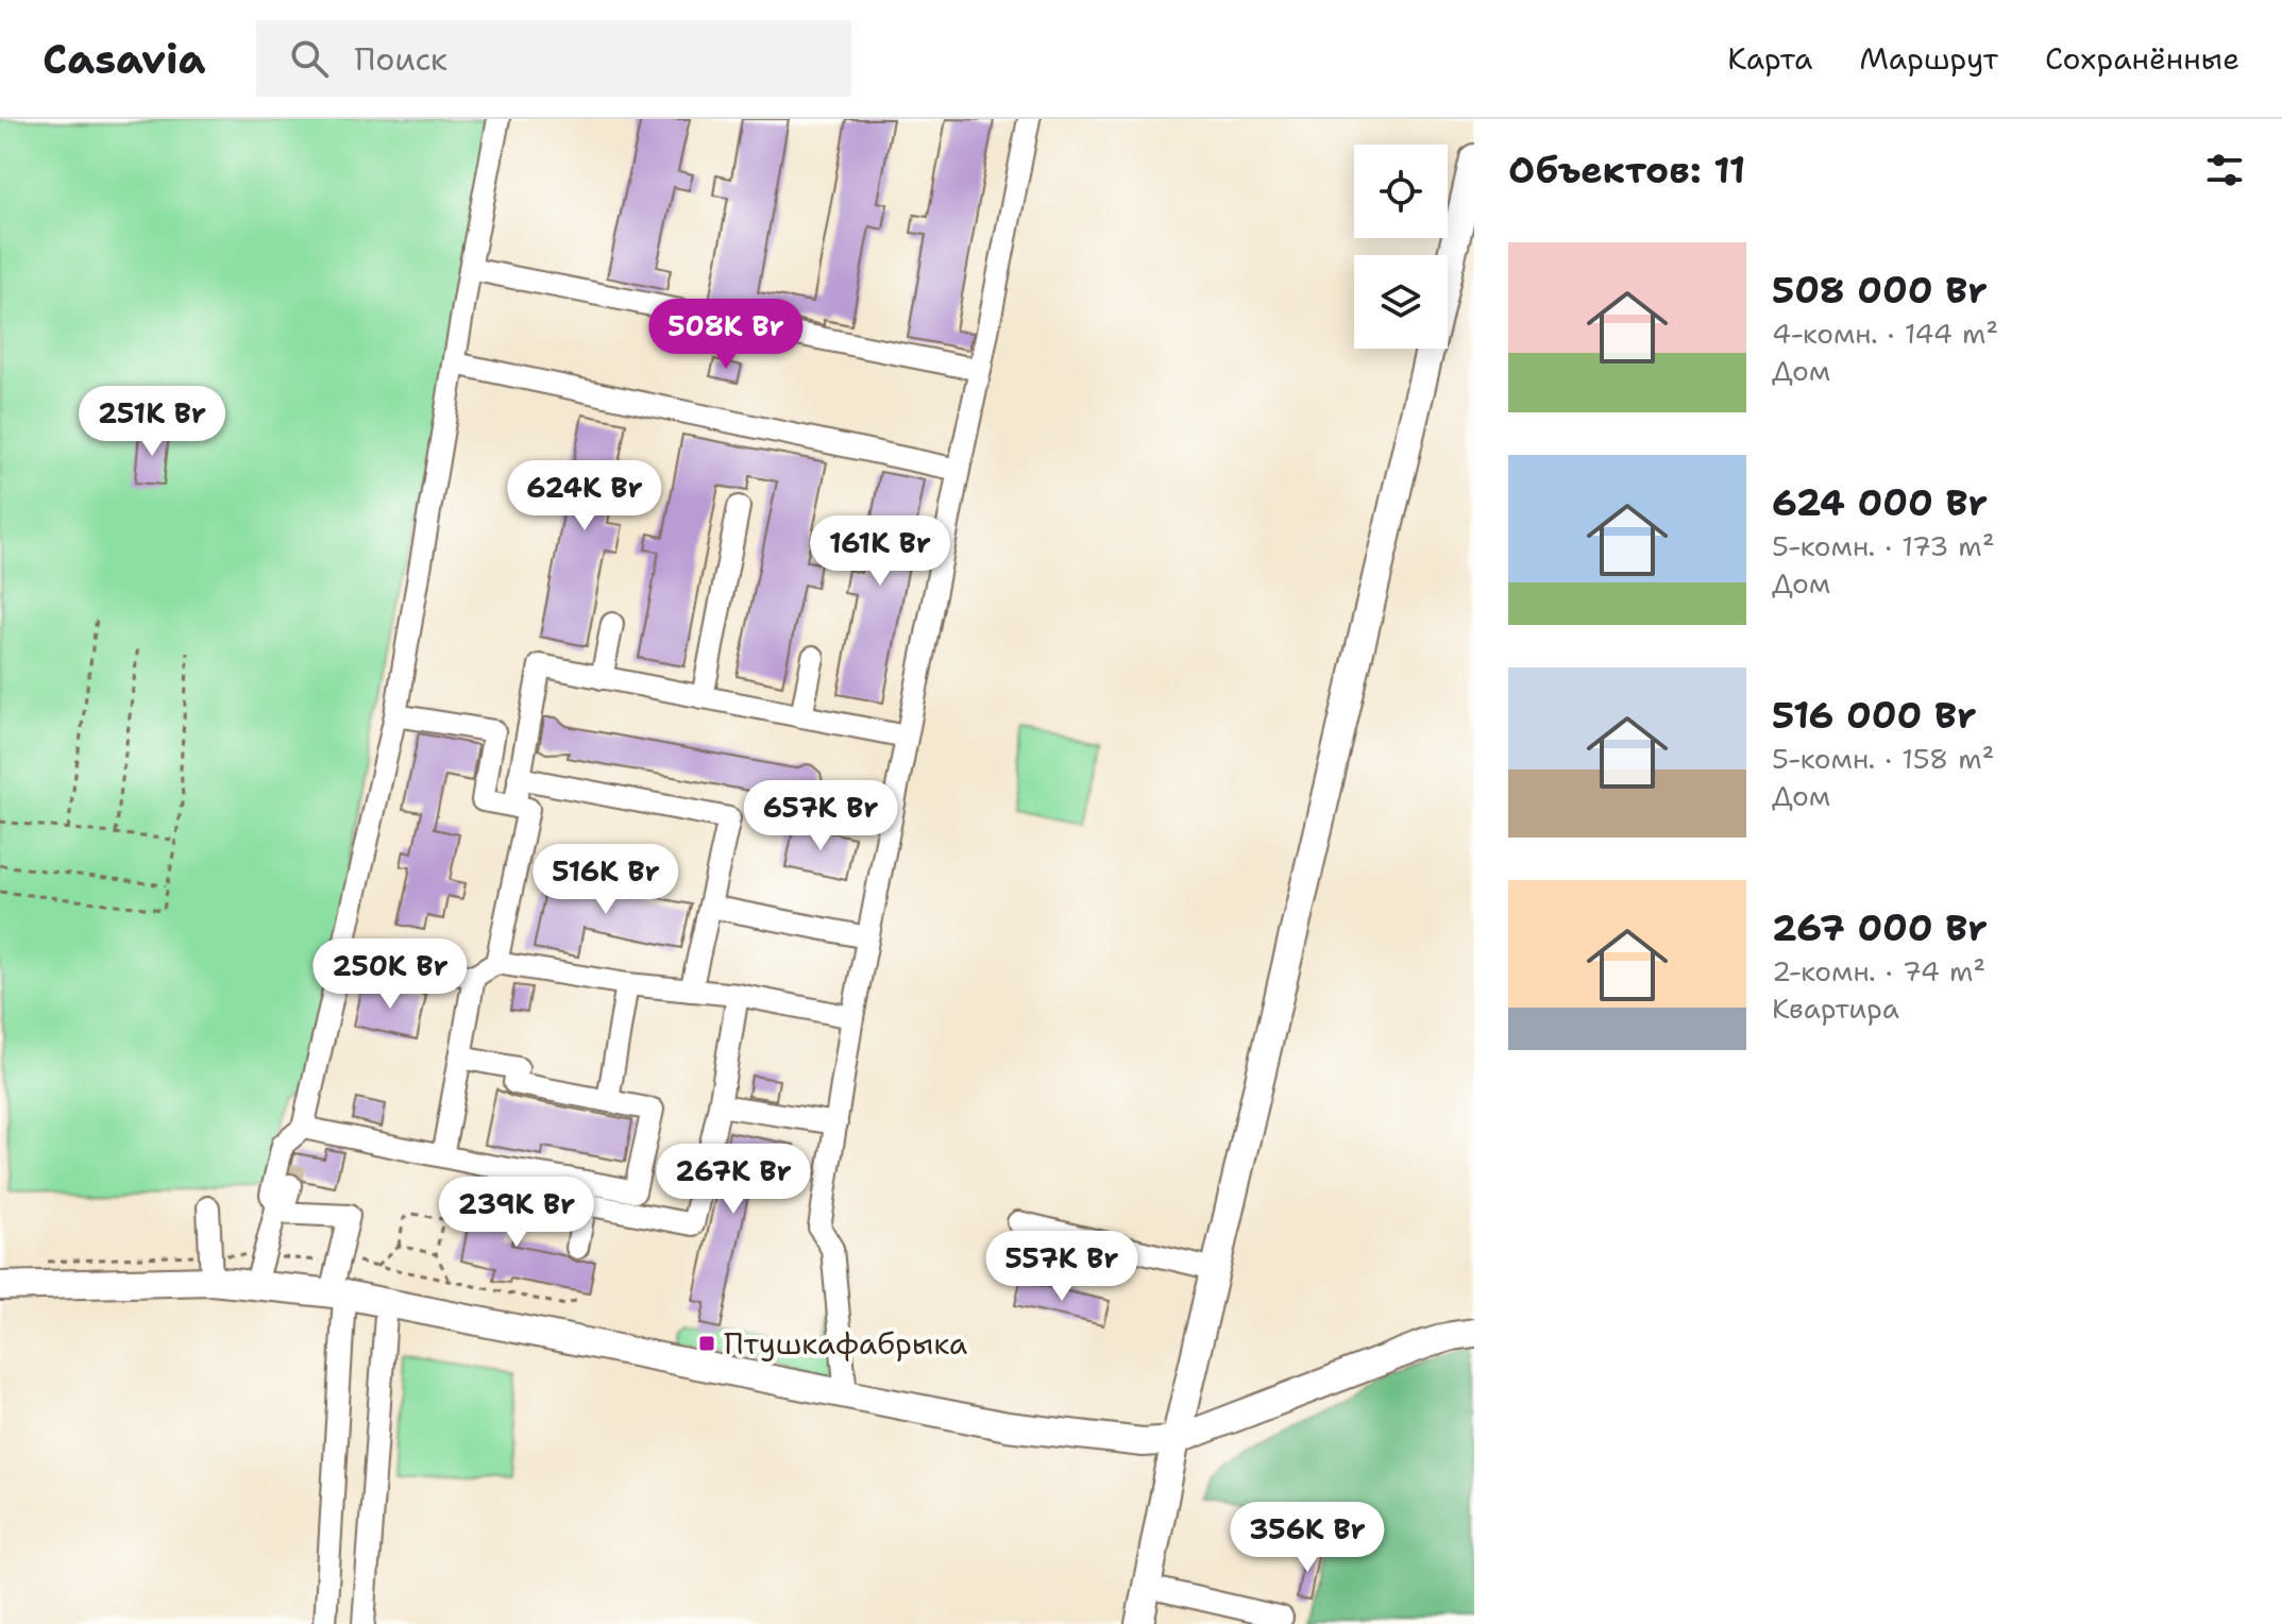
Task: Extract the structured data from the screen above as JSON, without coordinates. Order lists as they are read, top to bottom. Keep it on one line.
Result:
{"places":{"transit":["Птушкафабрыка"]},"page":{"header":"Casavia","search":"Поиск","nav":["Карта","Маршрут","Сохранённые"],"heading":"Объектов: 11","list":[{"name":"508 000 Br","note":"4-комн. · 144 m² · Дом"},{"name":"624 000 Br","note":"5-комн. · 173 m² · Дом"},{"name":"516 000 Br","note":"5-комн. · 158 m² · Дом"},{"name":"267 000 Br","note":"2-комн. · 74 m² · Квартира"}],"price":["508K Br","251K Br","624K Br","161K Br","657K Br","516K Br","250K Br","267K Br","239K Br","557K Br","356K Br"]}}
